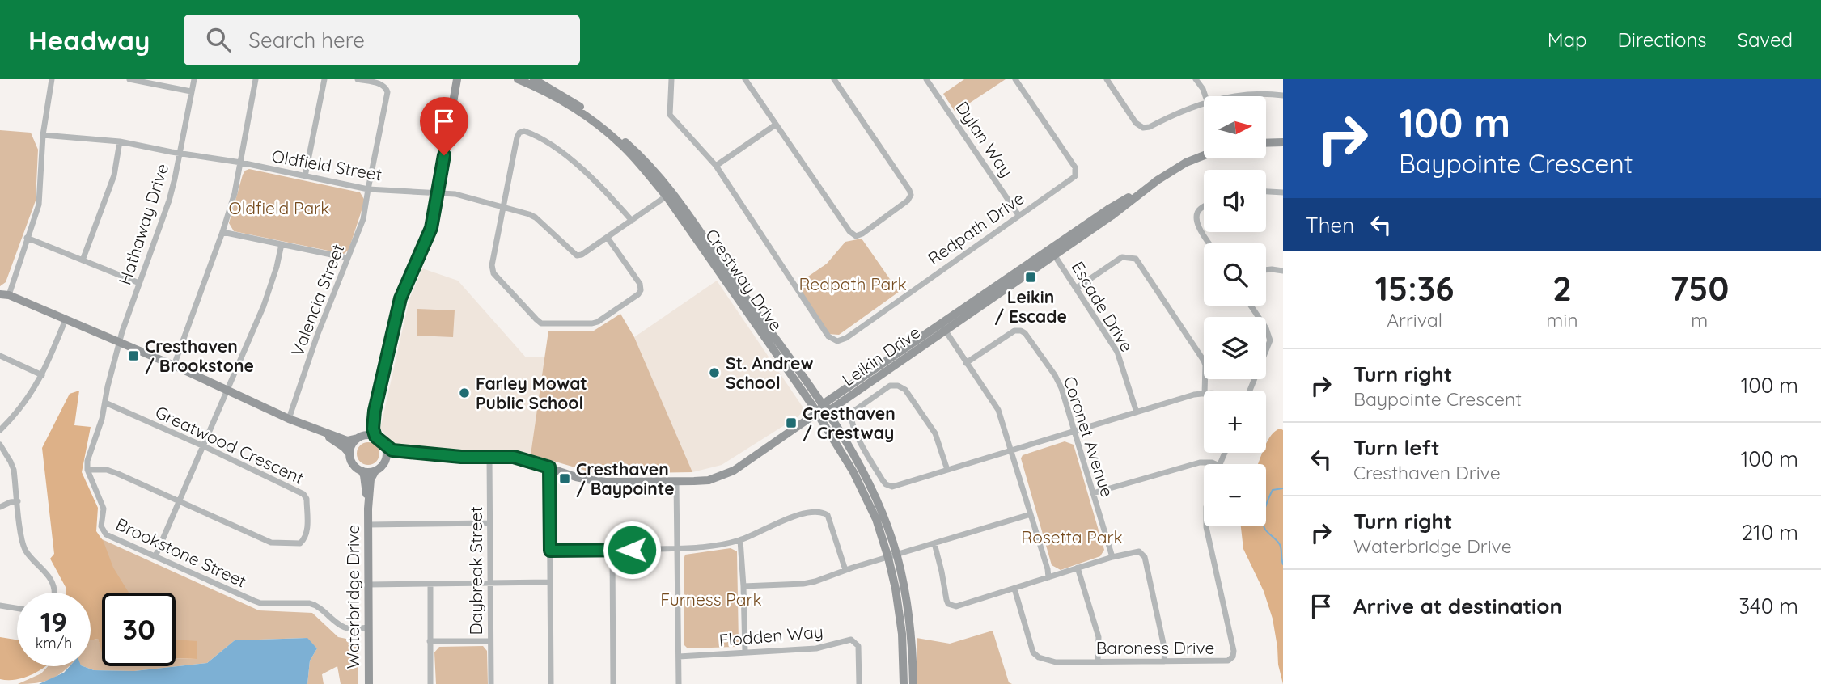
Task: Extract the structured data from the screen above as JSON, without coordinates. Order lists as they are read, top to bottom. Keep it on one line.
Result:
{"streets":{"street":["Dylan Way","Oldfield Street","Hathaway Drive","Redpath Drive","Crestway Drive","Valencia Street","Escade Drive","Leikin Drive","Coronet Avenue","Greatwood Crescent","Brookstone Street","Daybreak Street","Waterbridge Drive","Flodden Way","Baroness Drive"]},"crossings":[["Dylan Way","Redpath Drive"],["Oldfield Street","Hathaway Drive"],["Oldfield Street","Crestway Drive"],["Oldfield Street","Valencia Street"],["Crestway Drive","Leikin Drive"],["Escade Drive","Leikin Drive"],["Greatwood Crescent","Brookstone Street"],["Brookstone Street","Waterbridge Drive"]],"parks":["Oldfield Park","Redpath Park","Rosetta Park","Furness Park"],"places":{"transit":["Leikin / Escade","Cresthaven / Brookstone","Cresthaven / Crestway","Cresthaven / Baypointe"],"other":["St. Andrew School","Farley Mowat Public School"]},"north":"right","page":{"header":"Headway","search":"Search here","nav":["Map","Directions","Saved"],"turn":["100 m","Baypointe Crescent"],"map_buttons":["+","−"],"then":"Then","eta":["15:36","Arrival","2","min","750","m"],"list":[{"name":"Turn right","note":"Baypointe Crescent","value":"100 m"},{"name":"Turn left","note":"Cresthaven Drive","value":"100 m"},{"name":"Turn right","note":"Waterbridge Drive","value":"210 m"},{"name":"Arrive at destination","value":"340 m"}],"speed":"19 km/h","limit":"30"}}
